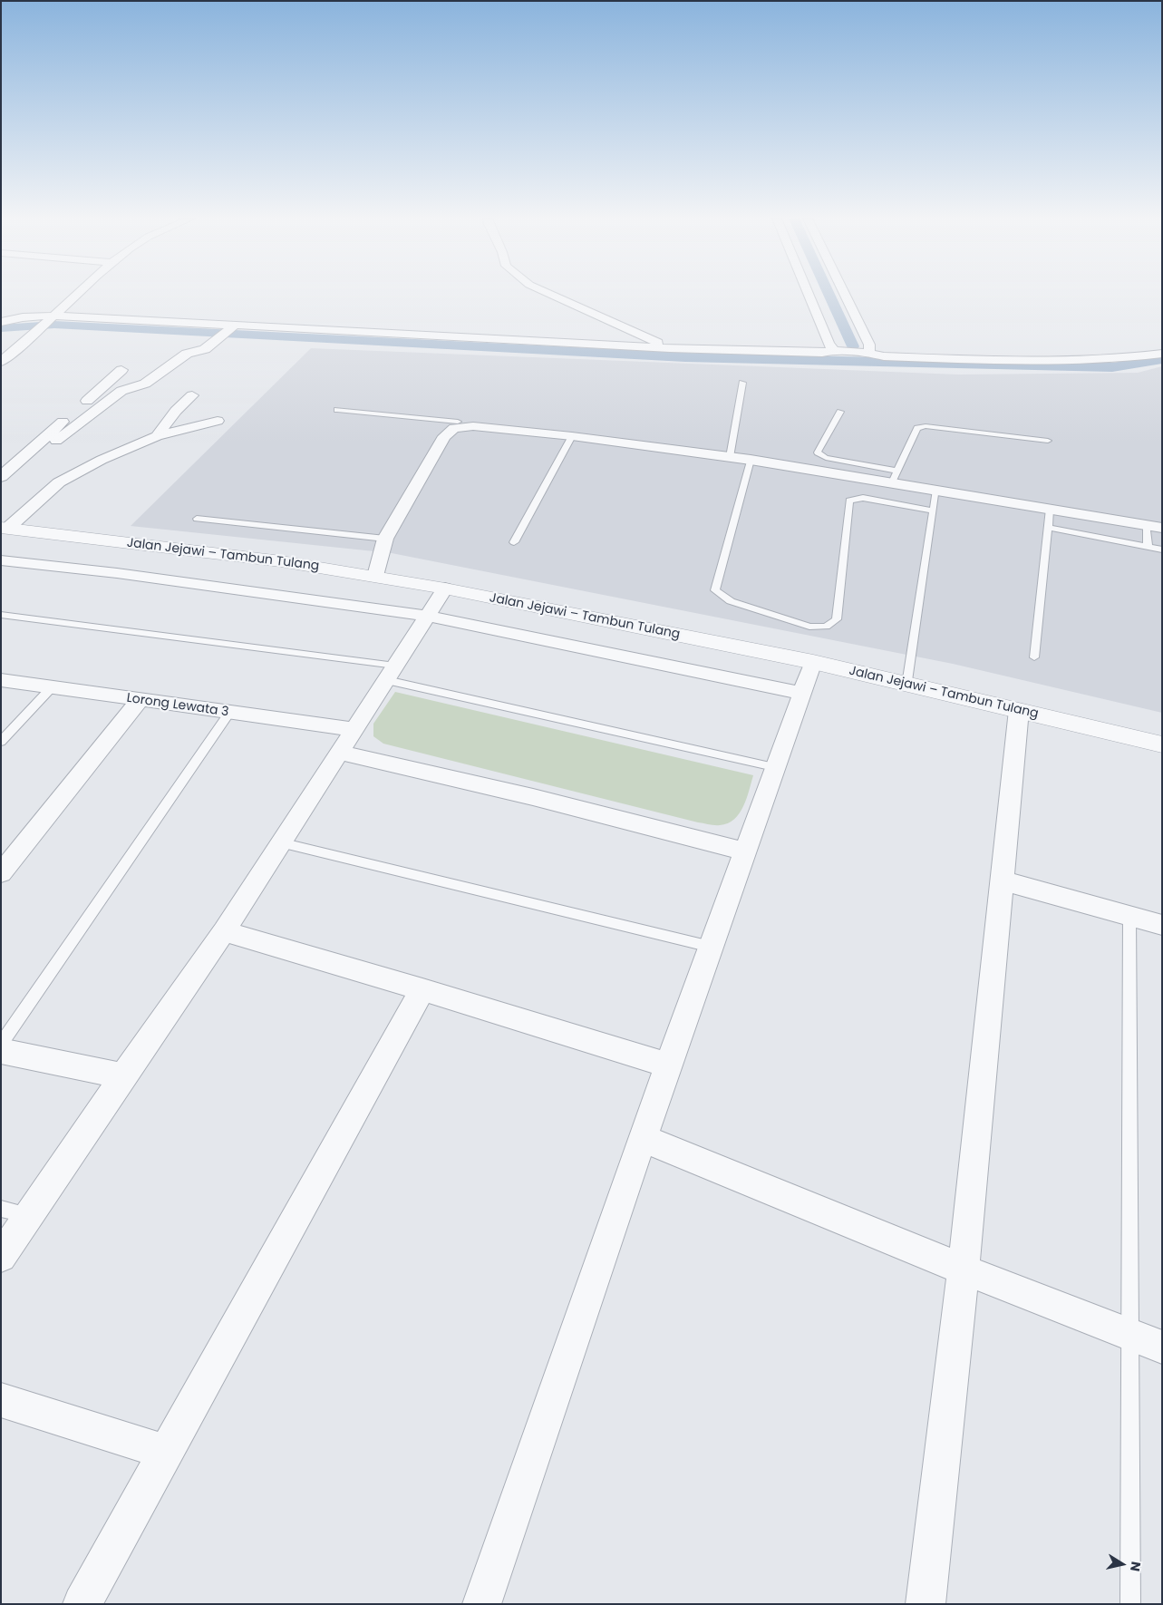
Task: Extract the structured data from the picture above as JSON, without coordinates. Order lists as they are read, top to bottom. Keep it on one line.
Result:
{"streets":{"street":["Jalan Jejawi – Tambun Tulang","Lorong Lewata 3"]},"north":"right"}
